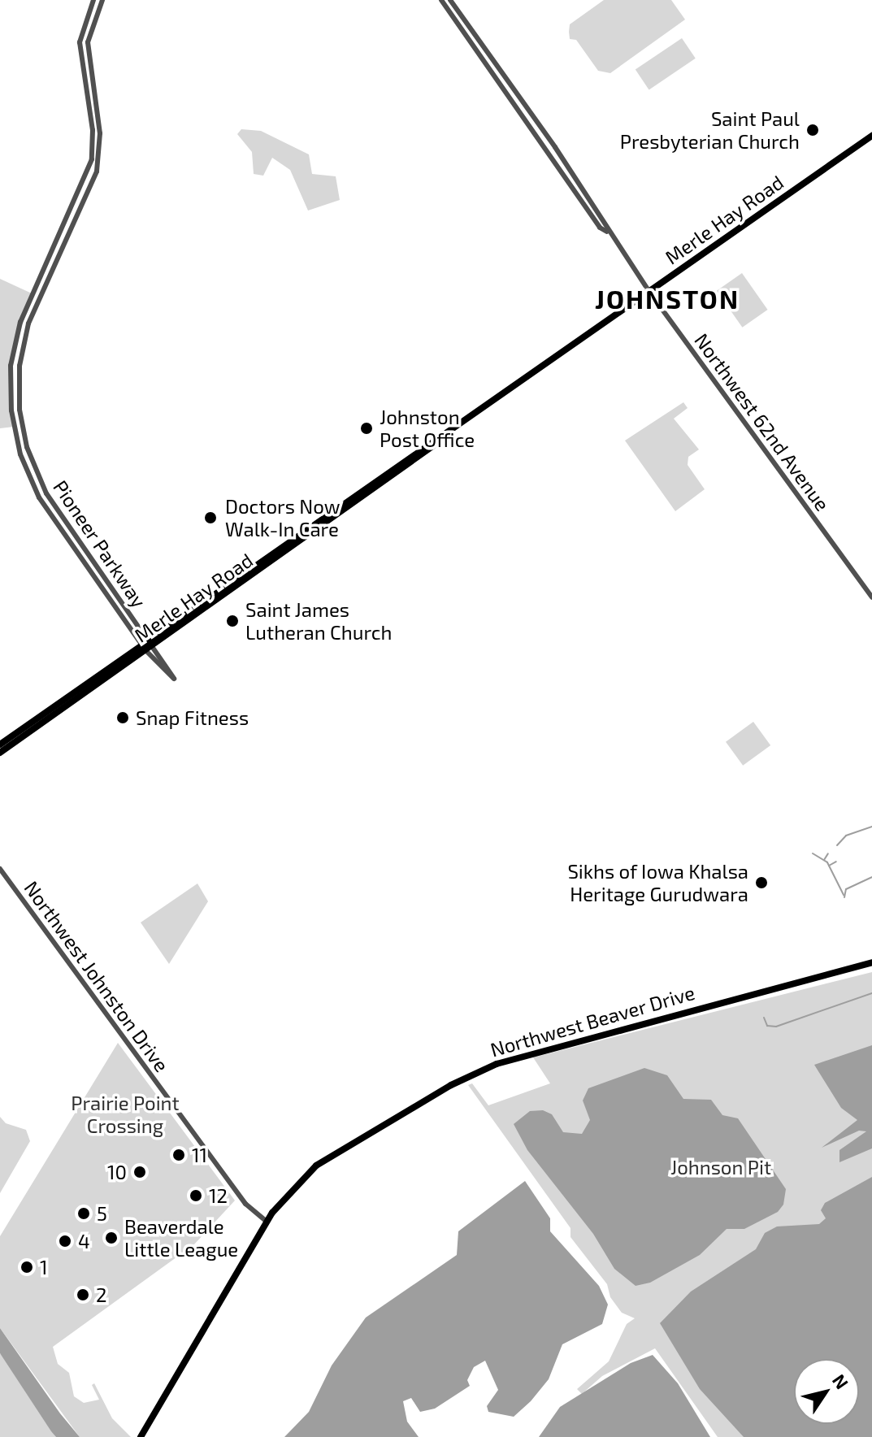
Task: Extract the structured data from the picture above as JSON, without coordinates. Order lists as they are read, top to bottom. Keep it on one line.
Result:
{"streets":{"main road":["Merle Hay Road","Northwest Beaver Drive"],"street":["Northwest 62nd Avenue","Pioneer Parkway","Northwest Johnston Drive"]},"crossings":[["Merle Hay Road","Northwest 62nd Avenue"],["Merle Hay Road","Pioneer Parkway"],["Northwest Johnston Drive","Northwest Beaver Drive"]],"districts":["JOHNSTON"],"parks":["Prairie Point Crossing","Johnson Pit"],"places":["Saint Paul Presbyterian Church","Johnston Post Office","Doctors Now Walk-In Care","Saint James Lutheran Church","Snap Fitness","Sikhs of Iowa Khalsa Heritage Gurudwara","11","10","12","5","Beaverdale Little League","4","1","2"],"north":"top right"}
